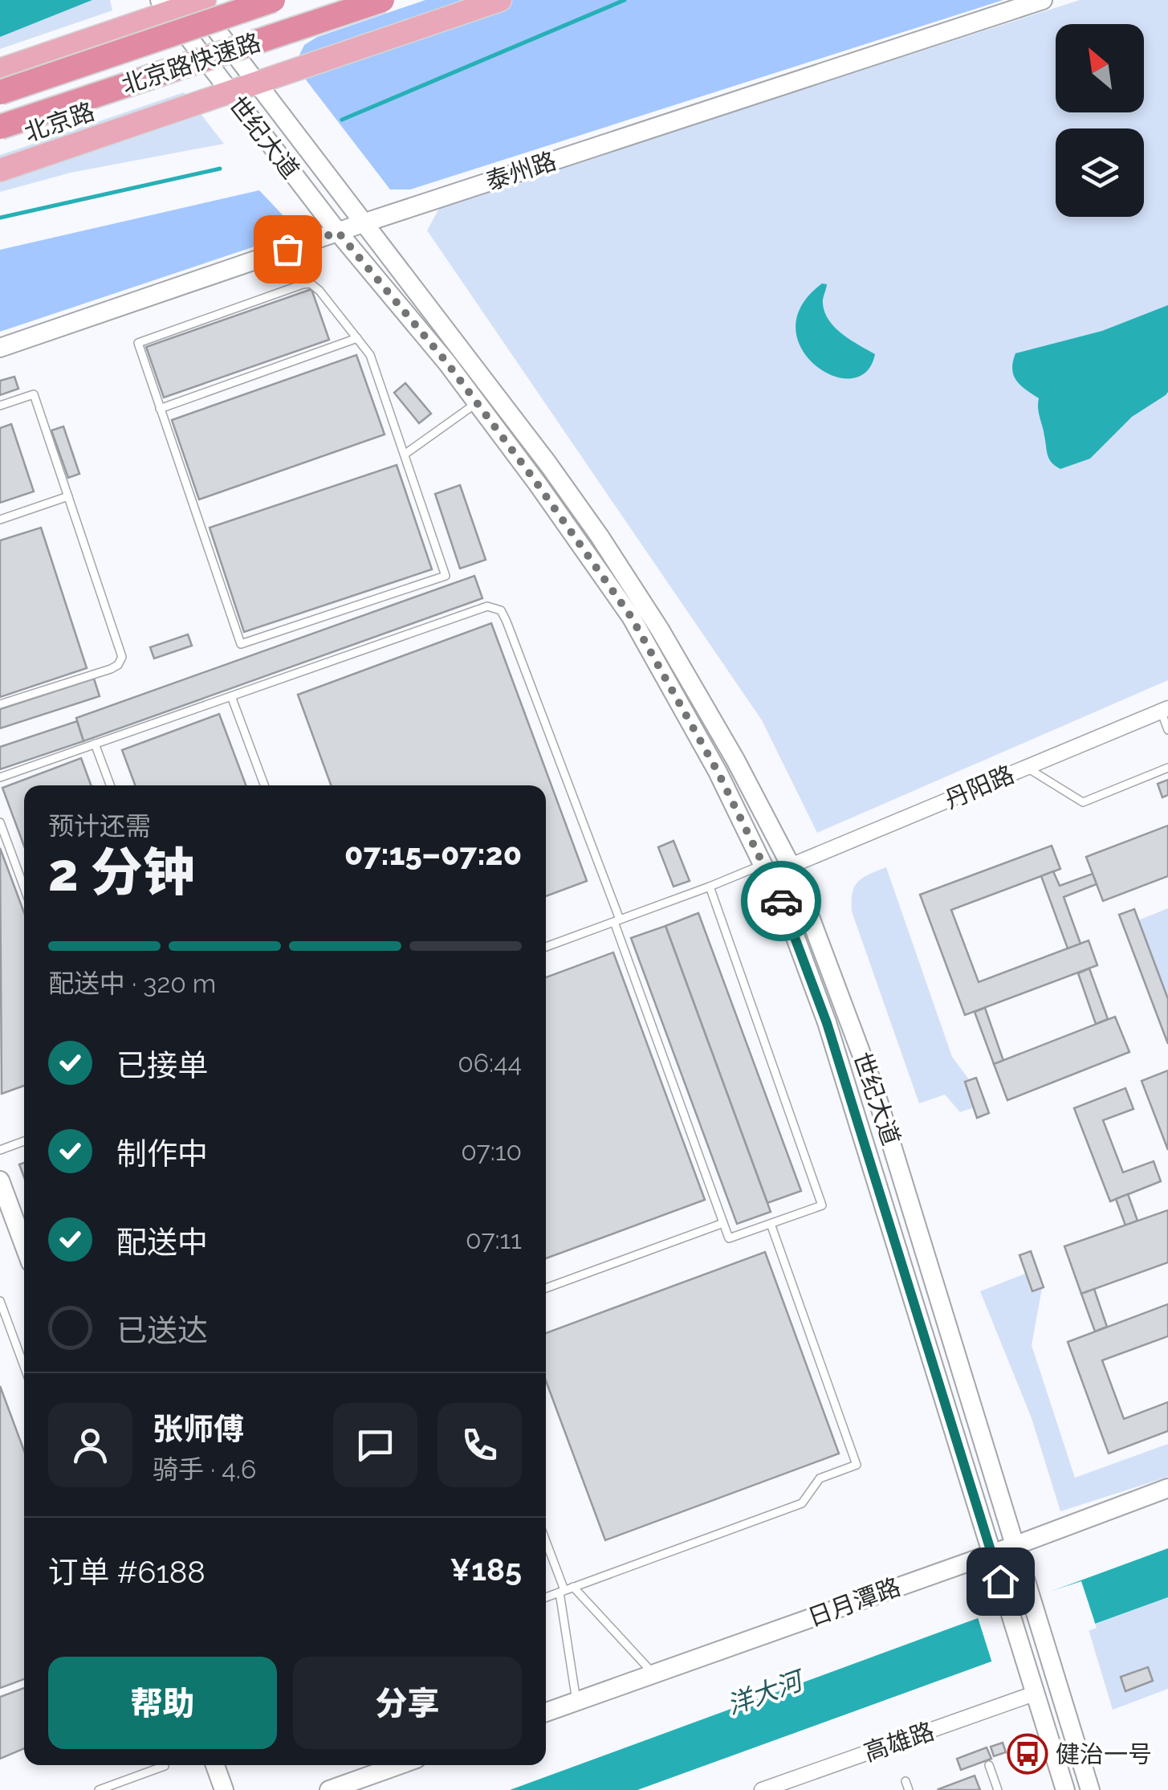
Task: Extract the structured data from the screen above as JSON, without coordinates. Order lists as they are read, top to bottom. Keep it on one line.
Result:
{"streets":{"highway":["北京路快速路"],"main road":["北京路"],"street":["世纪大道","泰州路","丹阳路","日月潭路","高雄路"]},"crossings":[["北京路","世纪大道"],["世纪大道","泰州路"],["世纪大道","丹阳路"],["世纪大道","日月潭路"],["世纪大道","高雄路"]],"water":["洋大河"],"places":{"bus stop":["健治一号"]},"north":"top left","page":{"heading":["2 分钟","预计还需","07:15–07:20"],"panel":["张师傅","骑手 · 4.6","订单 #6188","¥185"],"bar":"配送中 · 320 m","list":[["已接单","06:44"],["制作中","07:10"],["配送中","07:11"],"已送达"],"buttons":["帮助","分享"]}}
